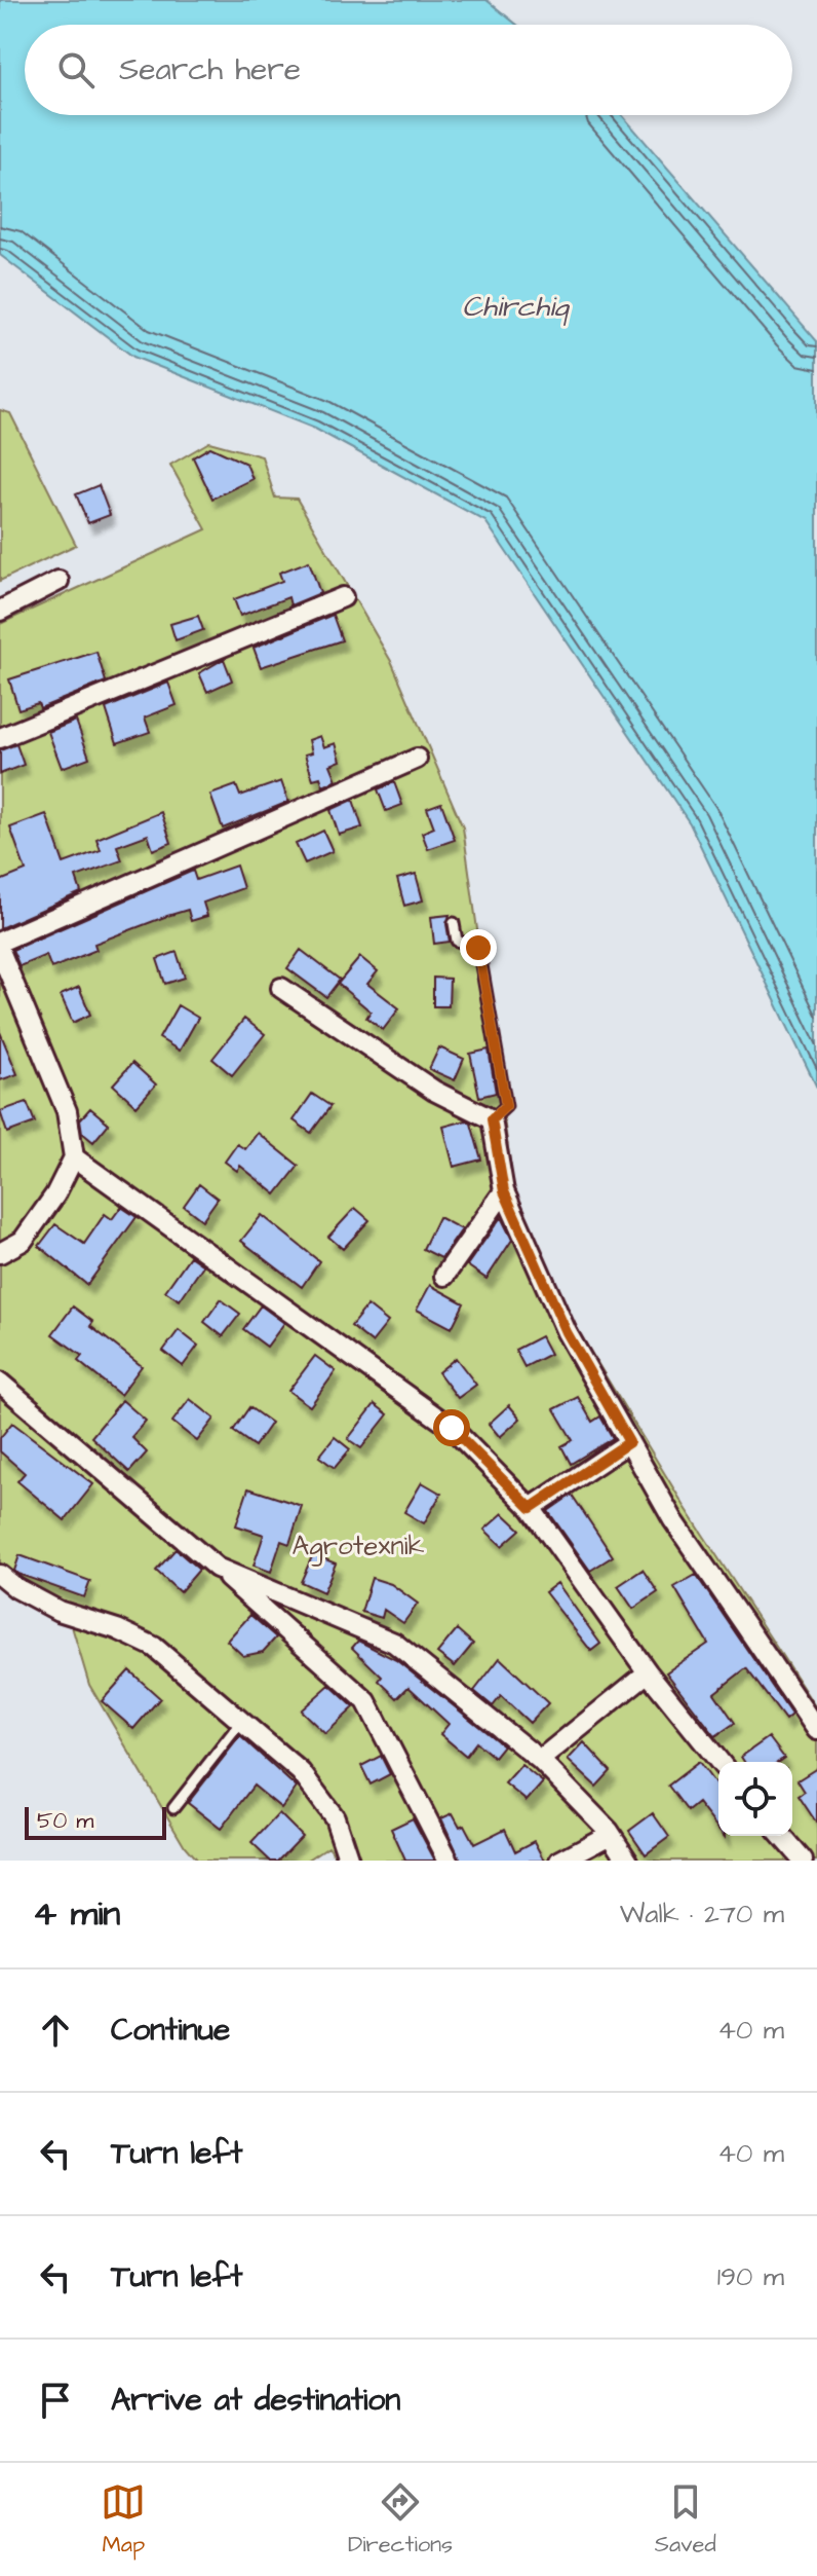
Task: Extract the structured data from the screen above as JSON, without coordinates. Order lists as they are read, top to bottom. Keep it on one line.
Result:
{"water":["Chirchiq"],"parks":["Agrotexnik"],"scale_bar":"50 m","page":{"search":"Search here","scale":"50 m","heading":["4 min","Walk · 270 m"],"list":[["Continue","40 m"],["Turn left","40 m"],["Turn left","190 m"],"Arrive at destination"],"nav":["Map","Directions","Saved"]}}
